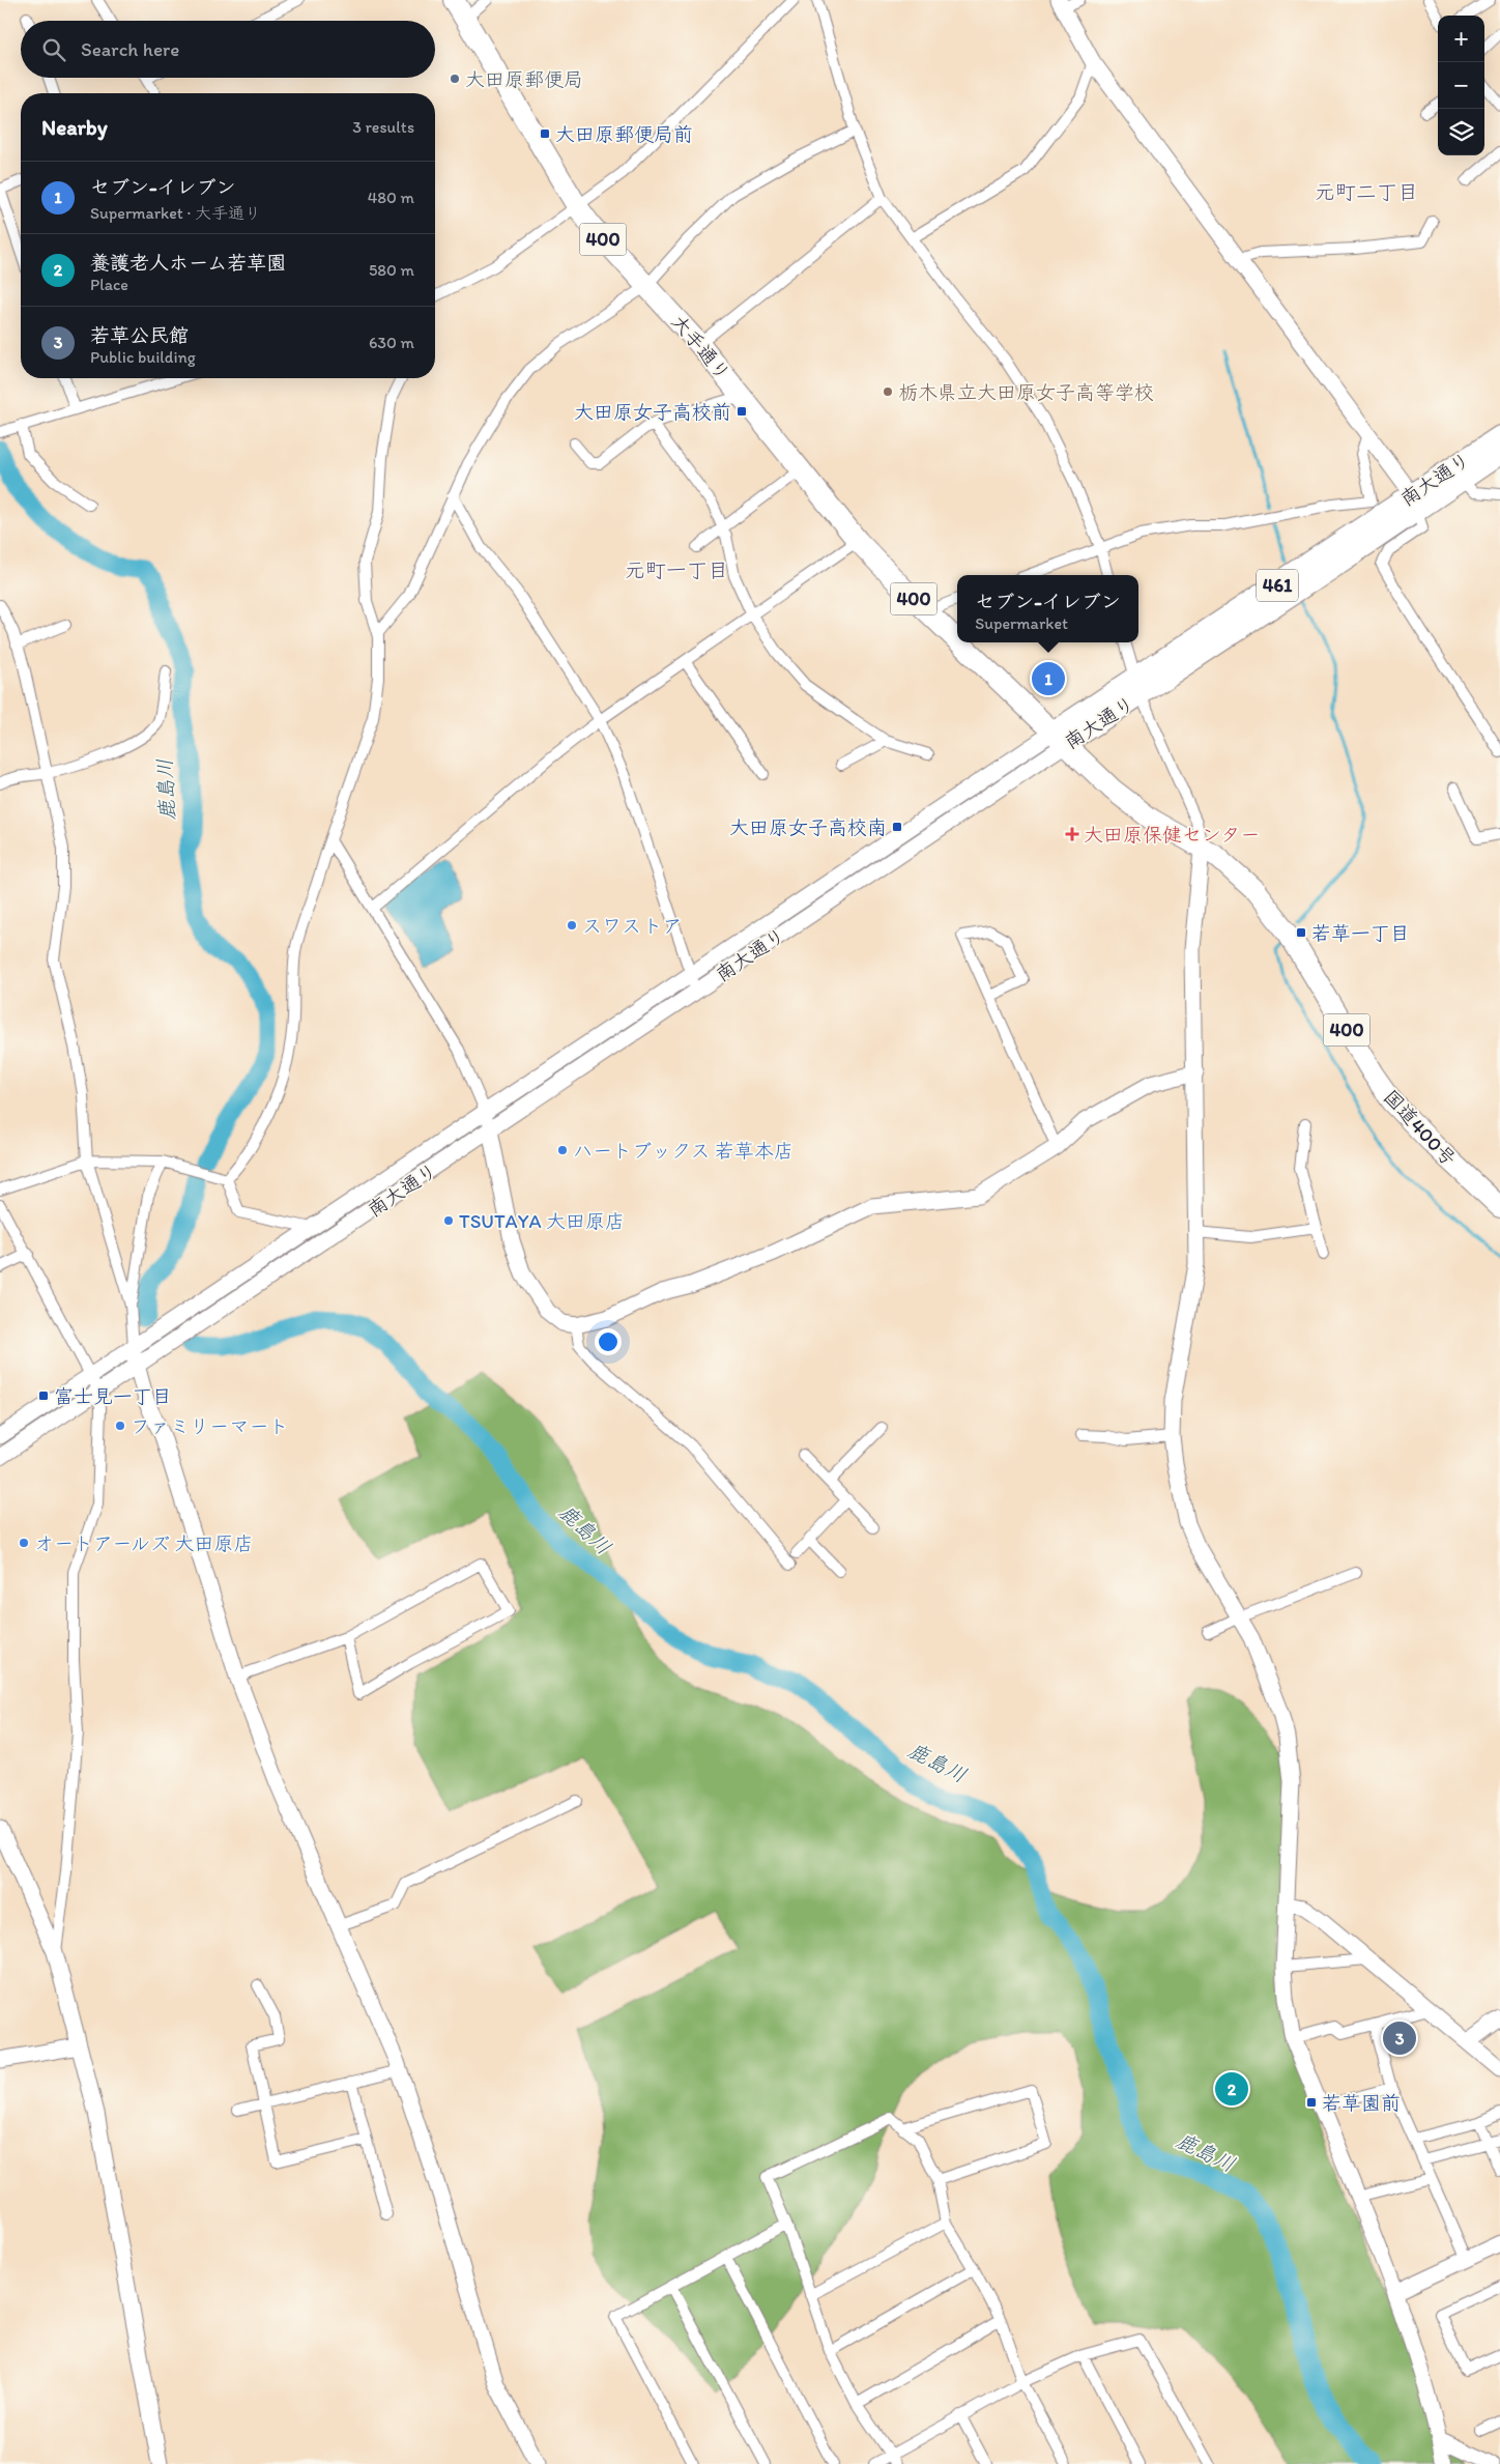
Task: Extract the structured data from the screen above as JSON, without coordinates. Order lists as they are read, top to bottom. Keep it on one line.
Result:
{"streets":{"highway":["400","大手通り","南大通り","461","国道400号"]},"crossings":[["大手通り","南大通り"],["大手通り","国道400号"],["南大通り","国道400号"]],"districts":["元町二丁目","元町一丁目"],"water":["鹿島川"],"places":{"other":["大田原郵便局","栃木県立大田原女子高等学校","スワストア","ハートブックス 若草本店","TSUTAYA 大田原店","ファミリーマート","オートアールズ 大田原店"],"transit":["大田原郵便局前","大田原女子高校前","大田原女子高校南","若草一丁目","富士見一丁目","若草園前"],"health":["大田原保健センター"]},"page":{"map_buttons":["+","−"],"search":"Search here","heading":["Nearby","3 results"],"list":[{"mark":"1","name":"セブン-イレブン","note":"Supermarket · 大手通り","value":"480 m"},{"mark":"2","name":"養護老人ホーム若草園","note":"Place","value":"580 m"},{"mark":"3","name":"若草公民館","note":"Public building","value":"630 m"}],"popup":["セブン-イレブン","Supermarket"],"pins":["1","3","2"]}}
